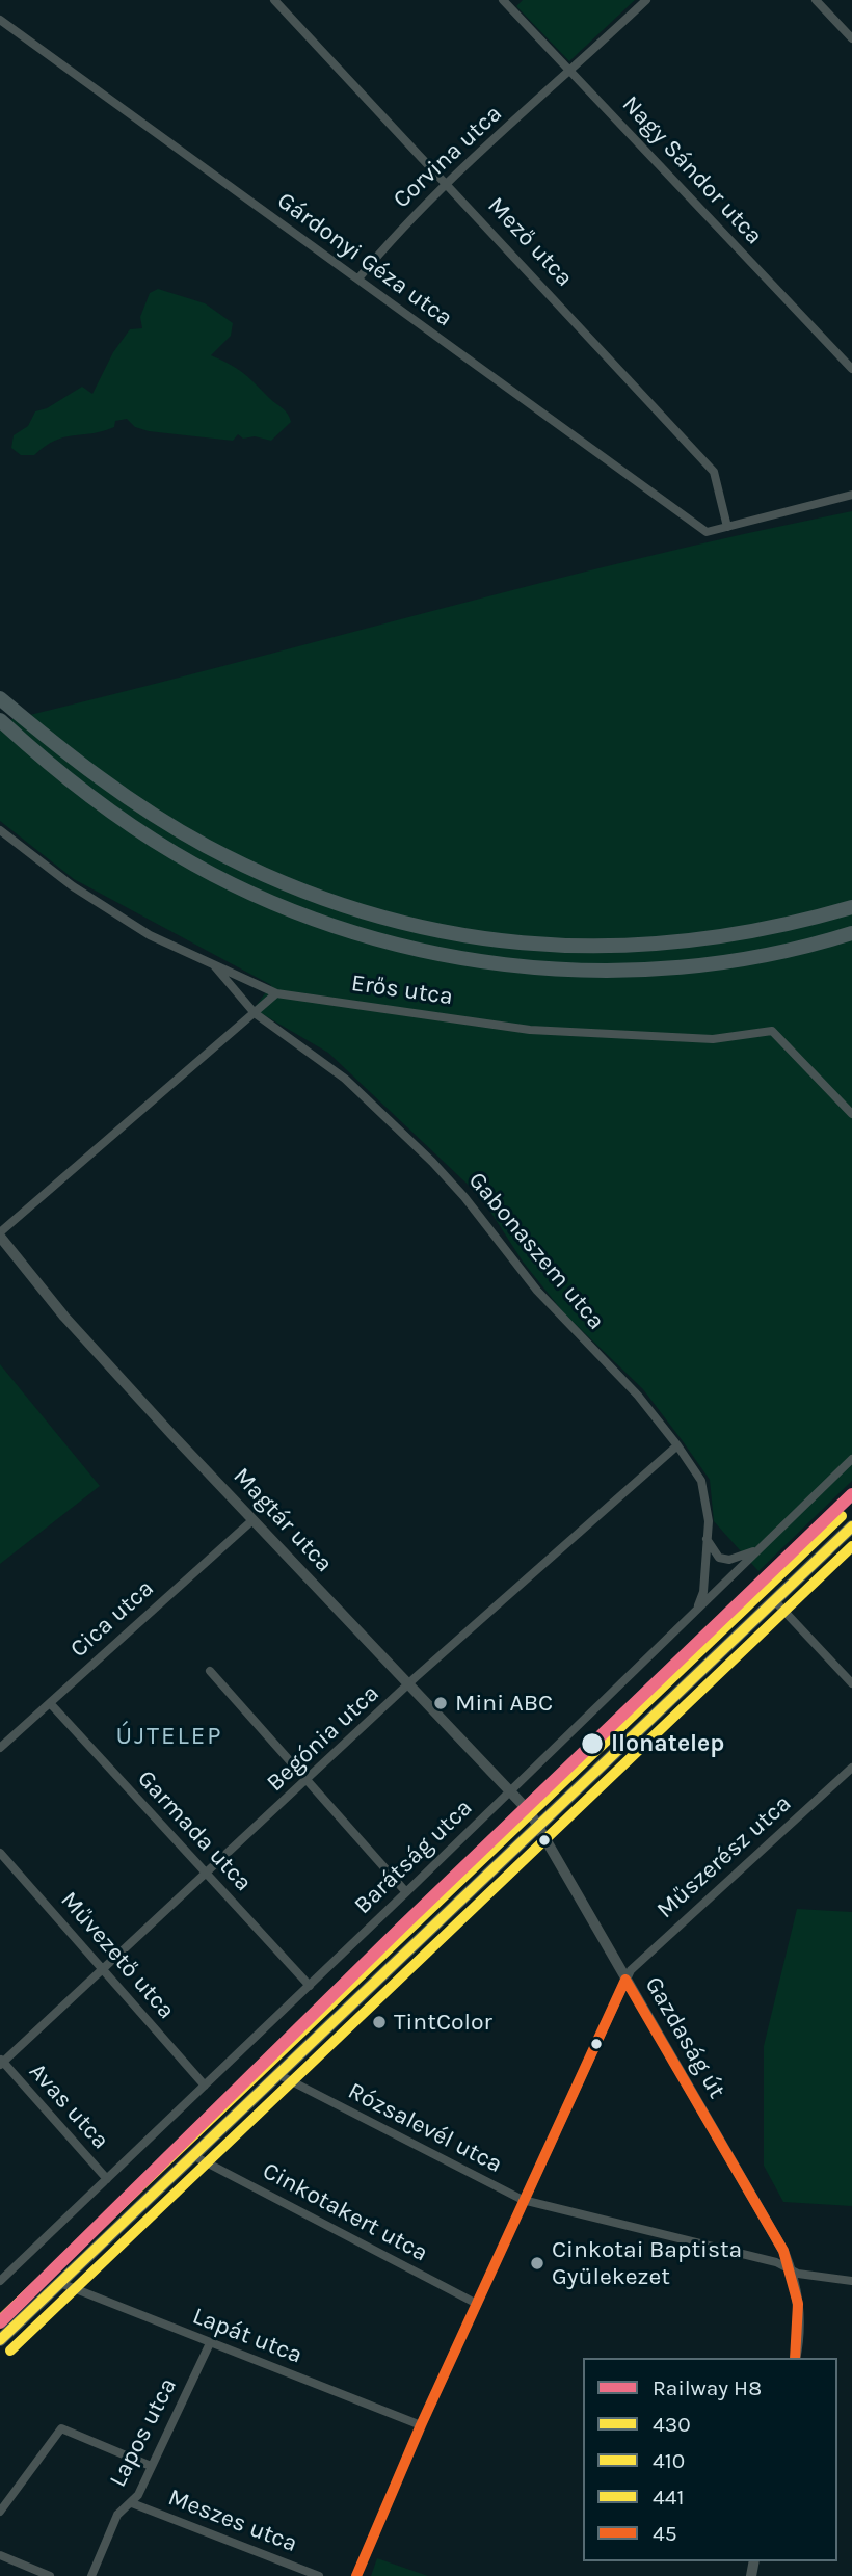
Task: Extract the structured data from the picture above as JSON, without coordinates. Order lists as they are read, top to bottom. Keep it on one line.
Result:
{"streets":{"street":["Corvina utca","Nagy Sándor utca","Mező utca","Gárdonyi Géza utca","Erős utca","Gabonaszem utca","Magtár utca","Cica utca","Begónia utca","Garmada utca","Barátság utca","Műszerész utca","Művezető utca","Gazdaság út","Avas utca","Rózsalevél utca","Cinkotakert utca","Lapát utca","Lapos utca","Meszes utca"]},"crossings":[["Corvina utca","Nagy Sándor utca"],["Corvina utca","Mező utca"],["Corvina utca","Gárdonyi Géza utca"],["Mező utca","Gárdonyi Géza utca"],["Gabonaszem utca","Begónia utca"],["Gabonaszem utca","Barátság utca"],["Magtár utca","Cica utca"],["Magtár utca","Begónia utca"],["Magtár utca","Barátság utca"],["Magtár utca","Gazdaság út"],["Cica utca","Garmada utca"],["Begónia utca","Garmada utca"],["Begónia utca","Művezető utca"],["Begónia utca","Avas utca"],["Garmada utca","Barátság utca"],["Barátság utca","Művezető utca"],["Barátság utca","Avas utca"],["Műszerész utca","Gazdaság út"],["Műszerész utca","Rózsalevél utca"],["Műszerész utca","Cinkotakert utca"],["Műszerész utca","Lapát utca"],["Gazdaság út","Rózsalevél utca"],["Lapát utca","Lapos utca"],["Lapos utca","Meszes utca"]],"districts":["ÚJTELEP"],"places":["Mini ABC","Ilonatelep","TintColor","Cinkotai Baptista Gyülekezet"],"lines":["rail line H8","transit line 441","transit line 430","transit line 410","transit line 45"],"legend":["Railway H8","430","410","441","45"]}
